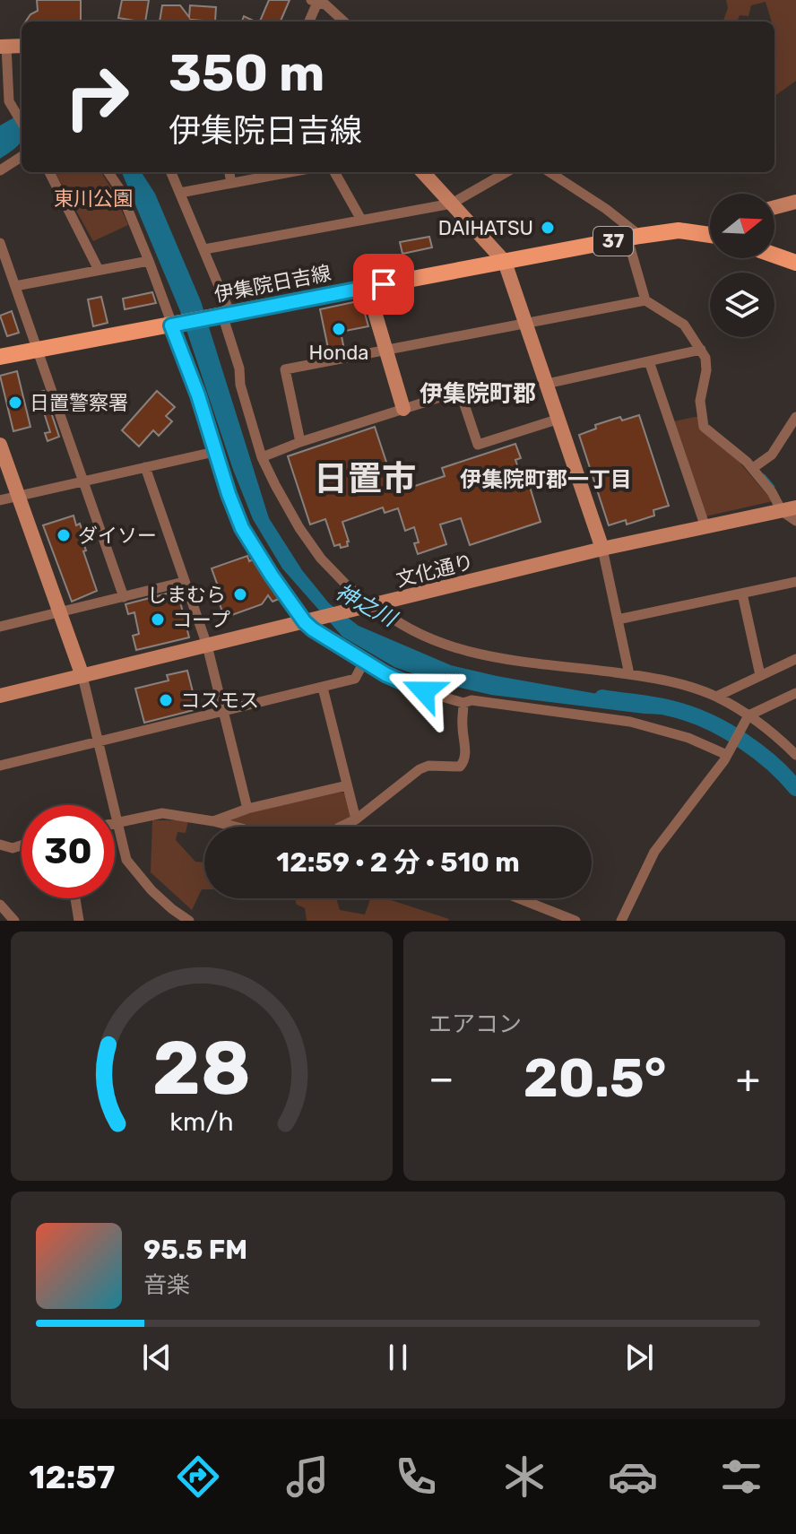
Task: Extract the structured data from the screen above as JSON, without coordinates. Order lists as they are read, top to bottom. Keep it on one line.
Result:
{"streets":{"main road":["37","伊集院日吉線"],"street":["文化通り"]},"districts":["伊集院町郡","日置市","伊集院町郡一丁目"],"water":["神之川"],"parks":["東川公園"],"places":["DAIHATSU","Honda","日置警察署","ダイソー","しまむら","コープ","コスモス"],"north":"right","page":{"turn":["350 m","伊集院日吉線"],"limit":"30","trip":"12:59 · 2 分 · 510 m","tile":"エアコン","heat":["−","20.5°","+"],"song":["95.5 FM","音楽"],"tabs":"12:57","gauge":["28","km/h"]}}
